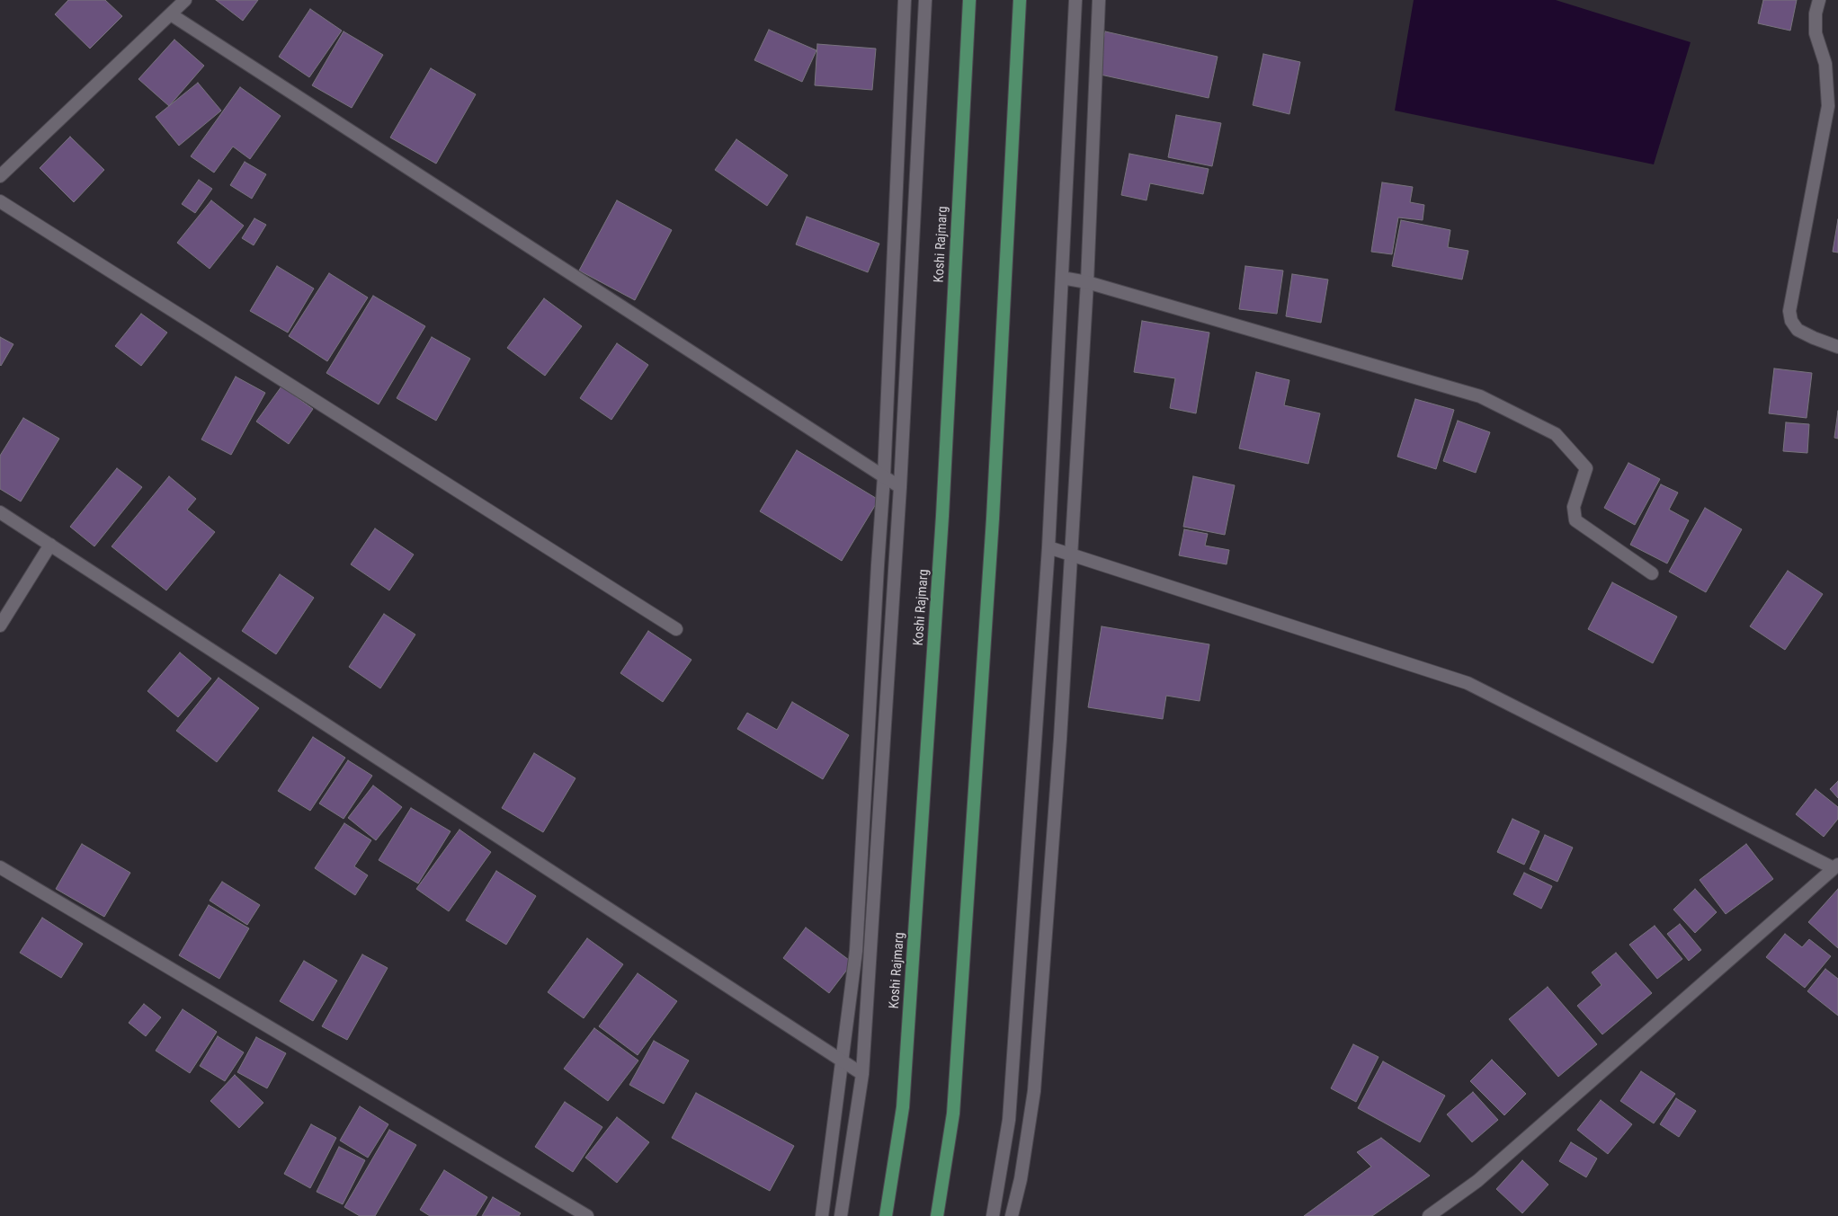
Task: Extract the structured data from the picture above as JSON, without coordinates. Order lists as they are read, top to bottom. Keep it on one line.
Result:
{"streets":{"main road":["Koshi Rajmarg"]}}
